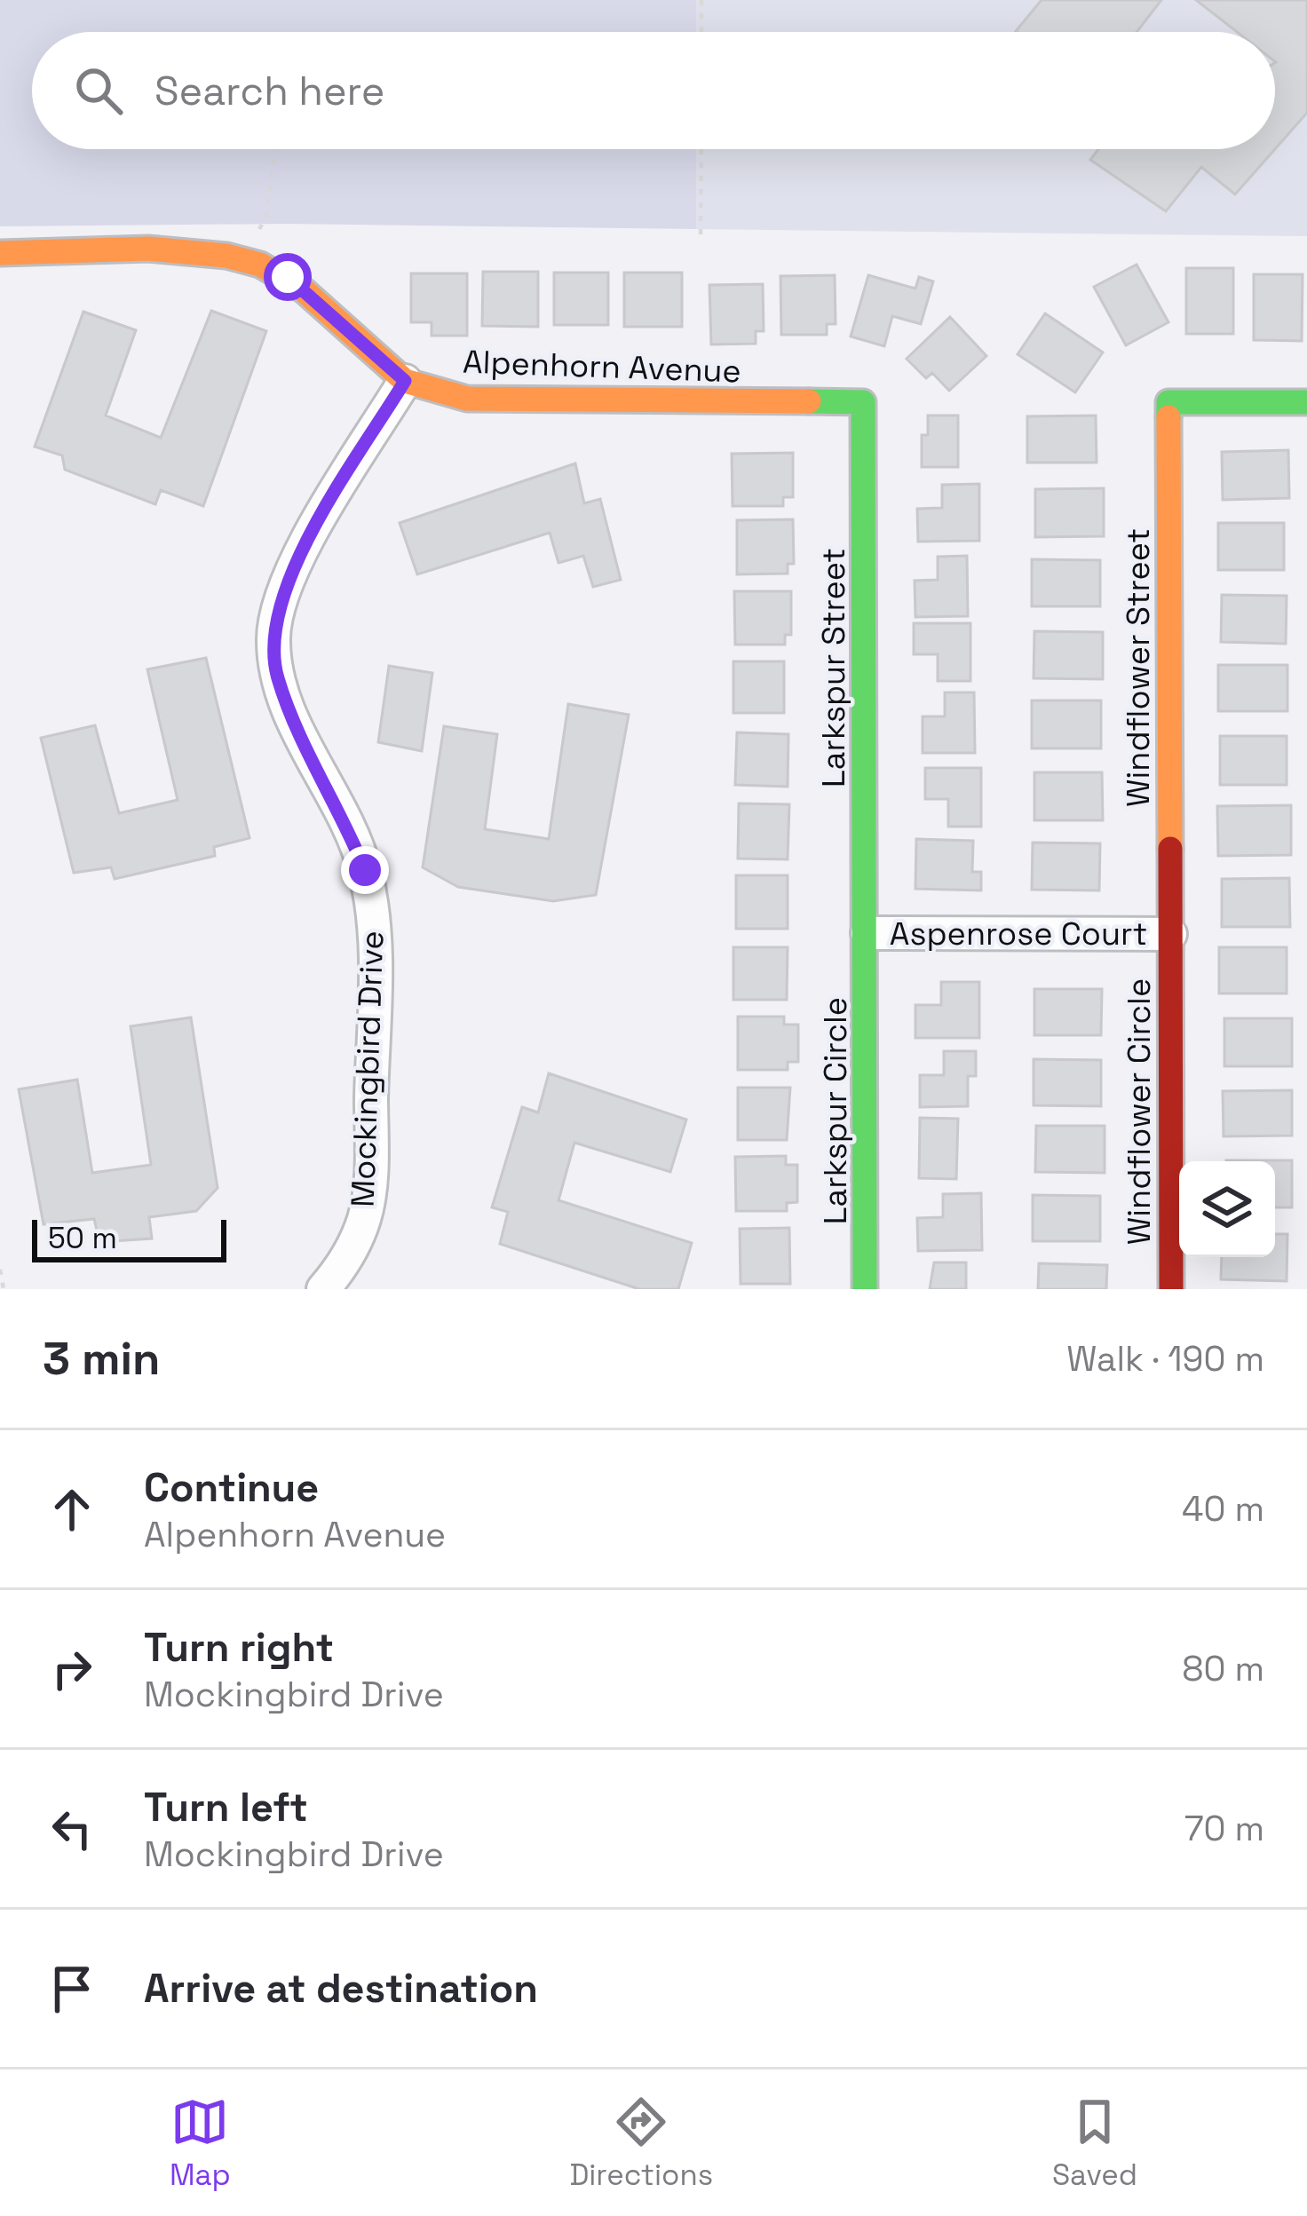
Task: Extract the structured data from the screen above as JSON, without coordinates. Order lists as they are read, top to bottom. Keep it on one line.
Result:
{"streets":{"street":["Alpenhorn Avenue","Larkspur Street","Windflower Street","Aspenrose Court","Mockingbird Drive","Larkspur Circle","Windflower Circle"]},"crossings":[["Alpenhorn Avenue","Larkspur Street"],["Alpenhorn Avenue","Mockingbird Drive"],["Larkspur Street","Aspenrose Court"],["Larkspur Street","Larkspur Circle"],["Windflower Street","Aspenrose Court"],["Windflower Street","Windflower Circle"],["Aspenrose Court","Larkspur Circle"],["Aspenrose Court","Windflower Circle"]],"scale_bar":"50 m","page":{"search":"Search here","scale":"50 m","heading":["3 min","Walk · 190 m"],"list":[["Continue","Alpenhorn Avenue","40 m"],["Turn right","Mockingbird Drive","80 m"],["Turn left","Mockingbird Drive","70 m"],"Arrive at destination"],"nav":["Map","Directions","Saved"]}}
